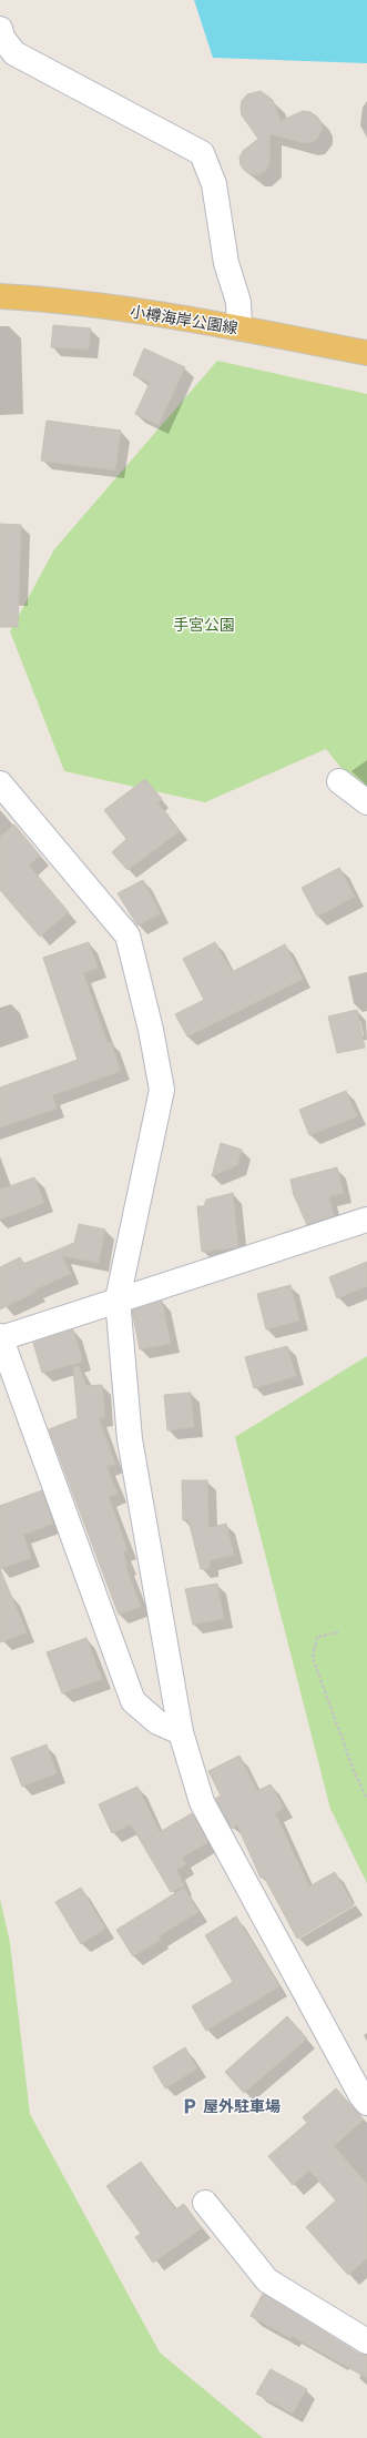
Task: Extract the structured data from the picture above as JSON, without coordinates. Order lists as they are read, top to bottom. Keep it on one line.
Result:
{"streets":{"main road":["小樽海岸公園線"]},"parks":["手宮公園"],"places":{"parking":["屋外駐車場"]}}
